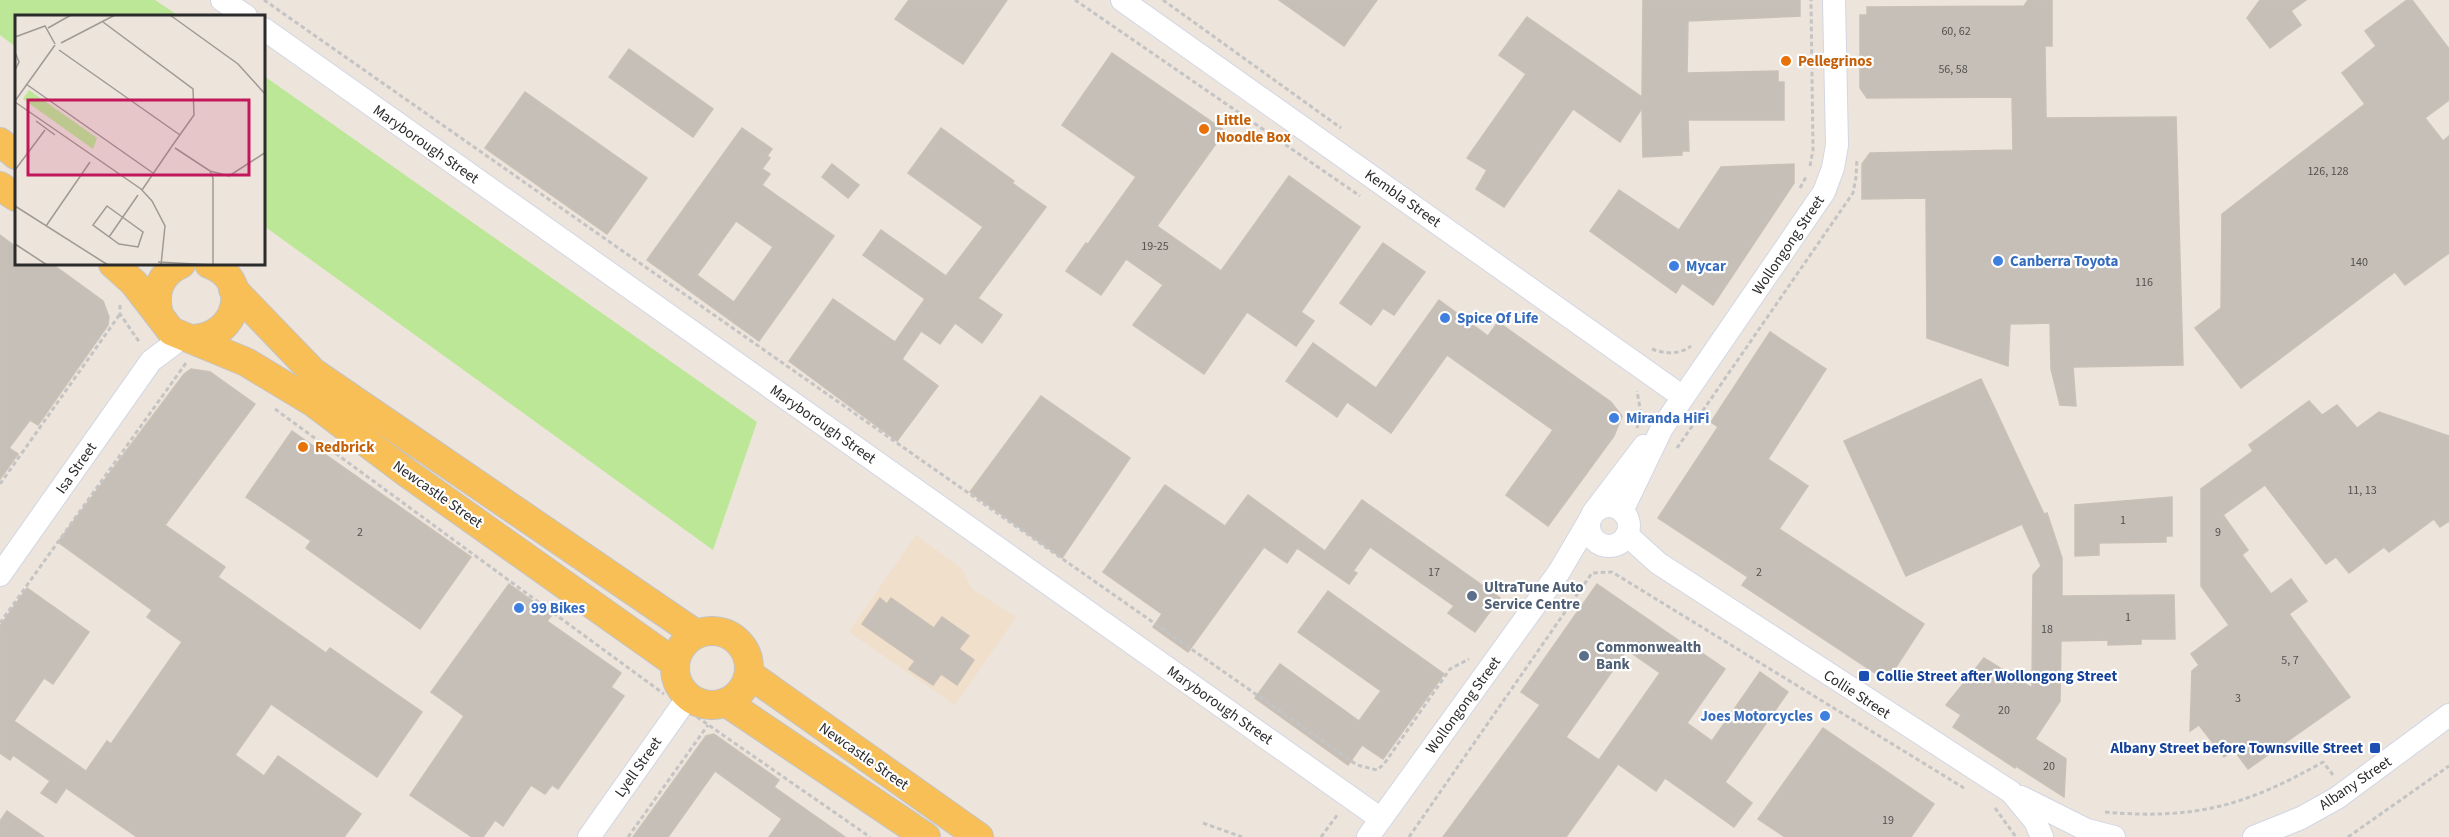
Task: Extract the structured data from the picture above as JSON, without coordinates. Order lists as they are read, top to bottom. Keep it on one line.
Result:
{"streets":{"main road":["Newcastle Street"],"street":["Maryborough Street","Kembla Street","Wollongong Street","Isa Street","Collie Street","Lyell Street","Albany Street"]},"crossings":[["Maryborough Street","Wollongong Street"],["Kembla Street","Wollongong Street"],["Wollongong Street","Collie Street"],["Isa Street","Newcastle Street"],["Newcastle Street","Lyell Street"]],"places":{"other":["Pellegrinos","Little Noodle Box","Canberra Toyota","Mycar","Spice Of Life","Miranda HiFi","Redbrick","UltraTune Auto Service Centre","99 Bikes","Commonwealth Bank","Joes Motorcycles"],"transit":["Collie Street after Wollongong Street","Albany Street before Townsville Street"]},"house_numbers":["60, 62","56, 58","126, 128","19-25","140","116","11, 13","1","2","9","17","2","1","18","5, 7","3","20","20","19"]}
